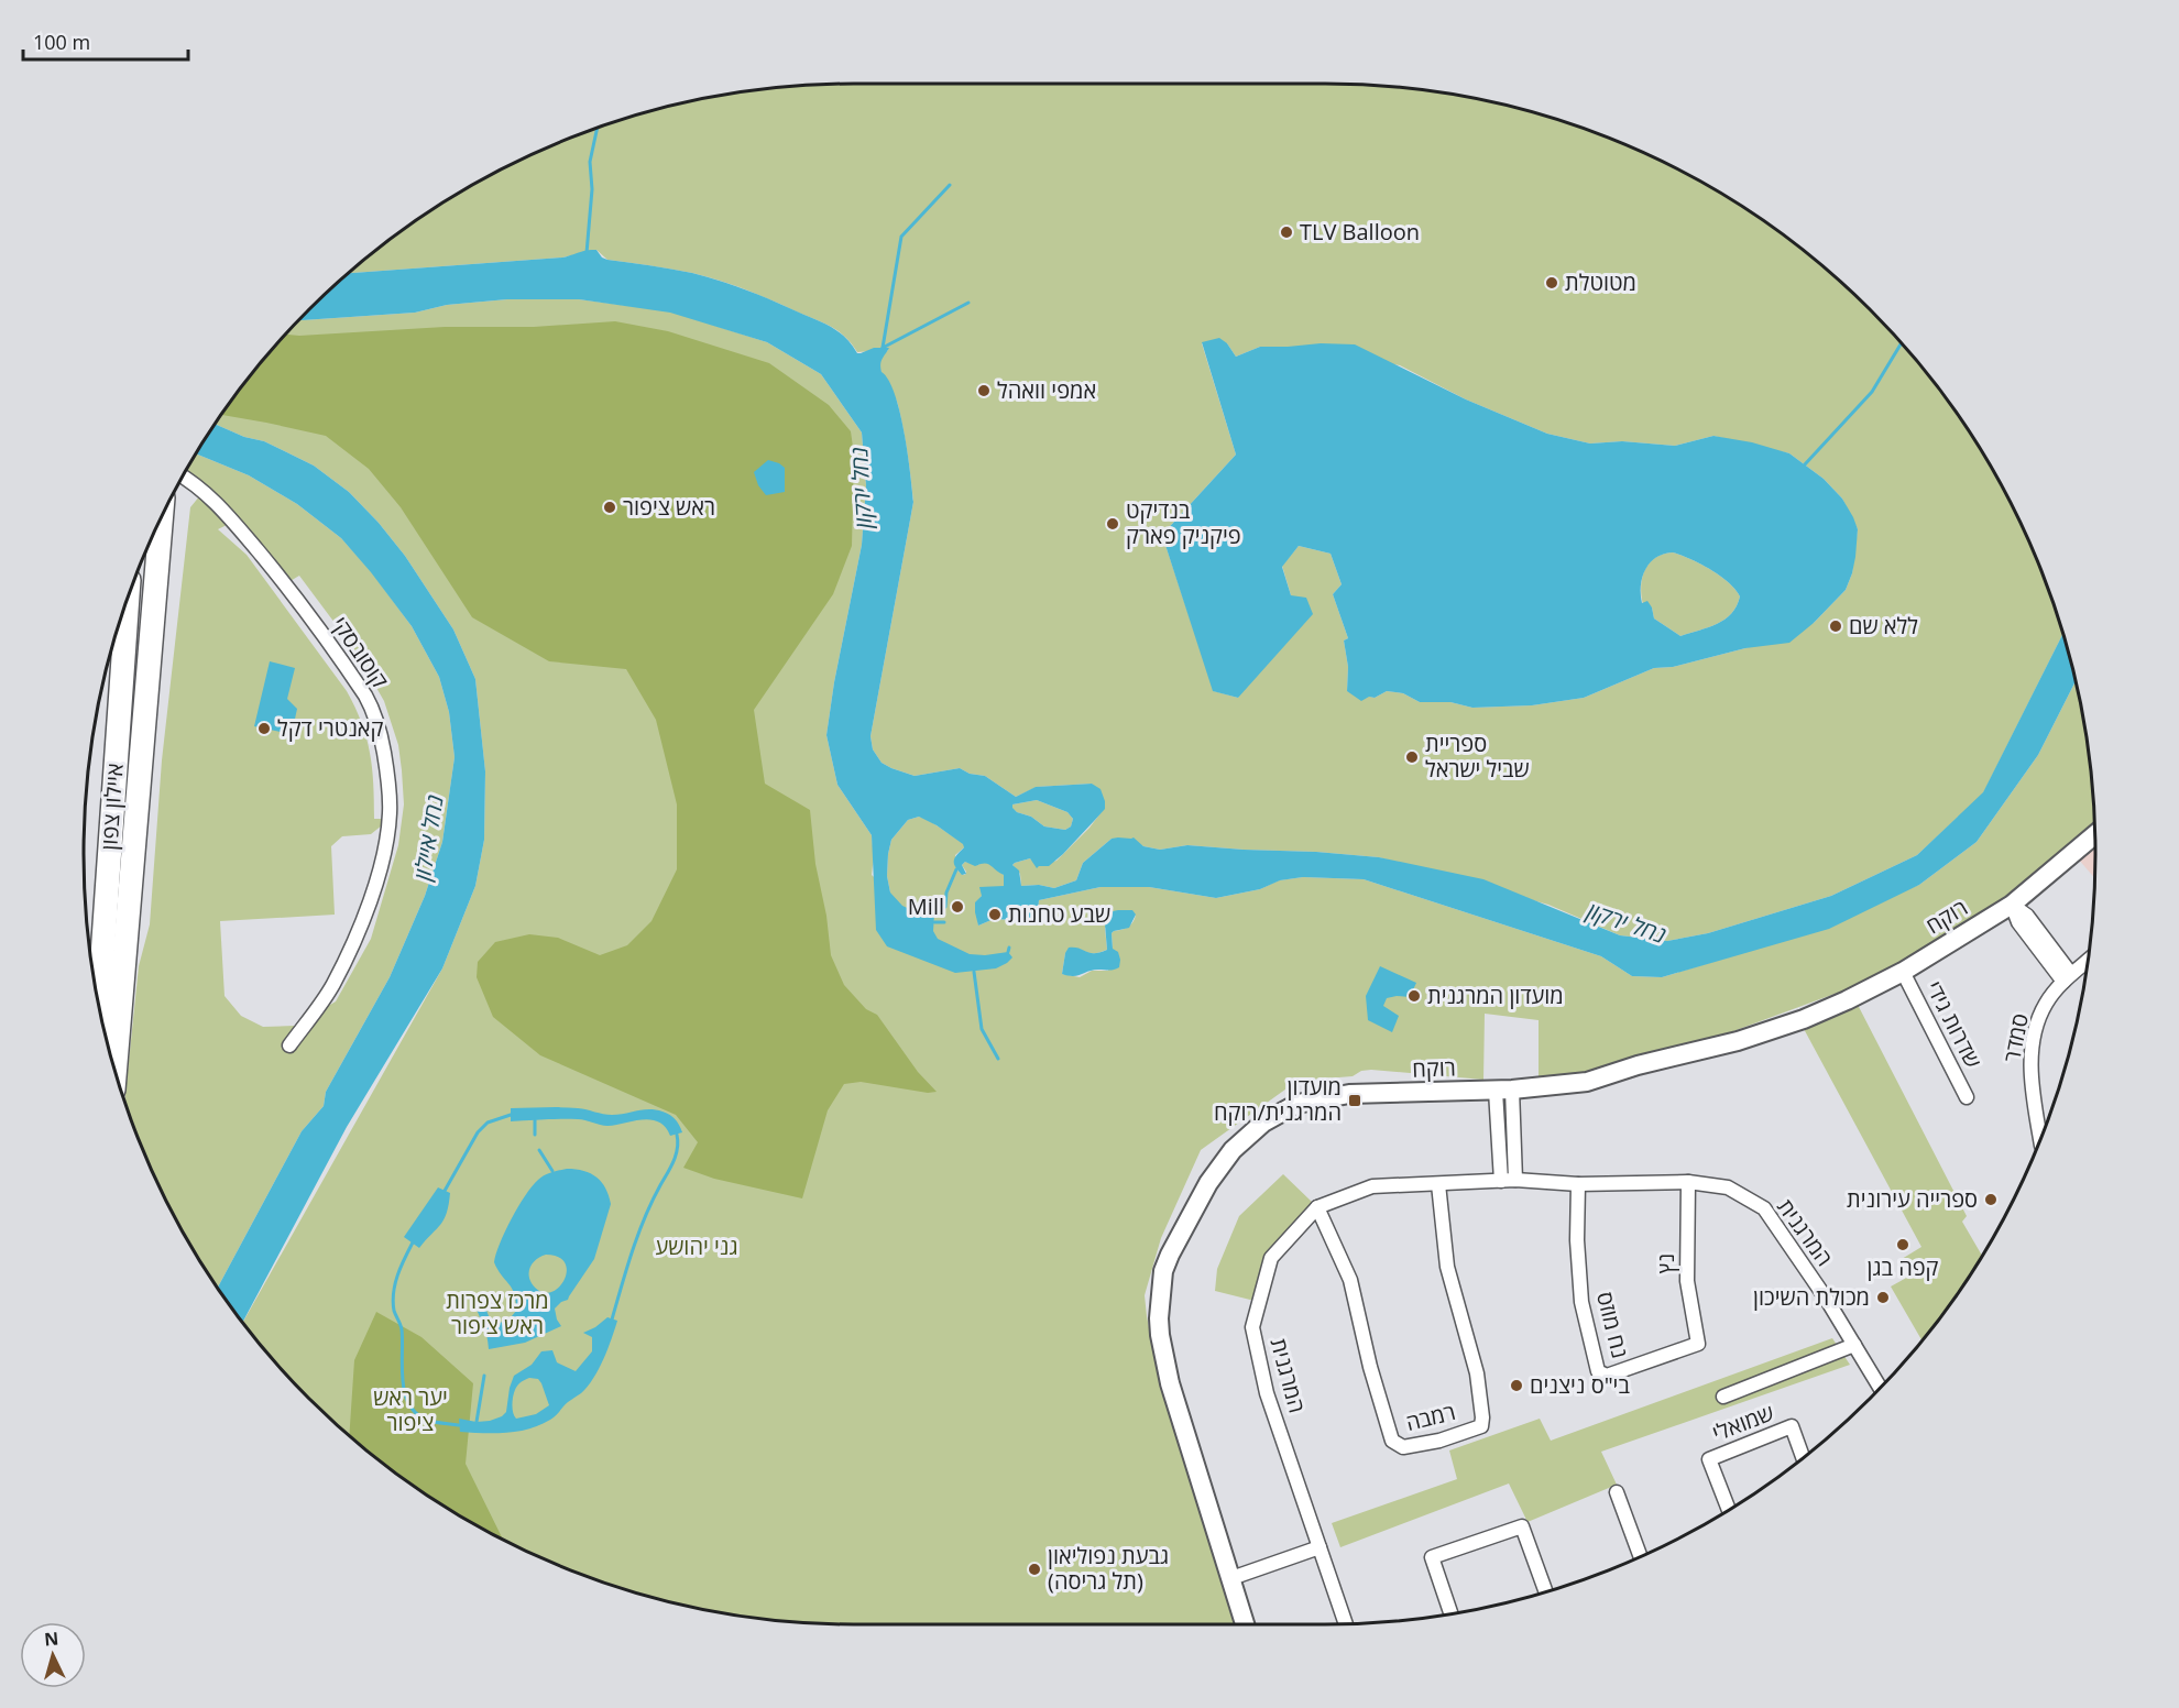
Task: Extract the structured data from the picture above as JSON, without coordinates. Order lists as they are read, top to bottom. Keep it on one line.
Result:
{"streets":{"highway":["איילון צפון"],"street":["קוסובסקי","רוקח","שדרות גידי","סמדר","המרגנית","נץ","נח מוזס","רמבה","שמואלי"]},"crossings":[["רוקח","שדרות גידי"],["המרגנית","נץ"],["המרגנית","נח מוזס"],["המרגנית","רמבה"],["נץ","נח מוזס"]],"water":["נחל ירקון","נחל איילון"],"parks":["גני יהושע","מרכז צפרות ראש ציפור","יער ראש ציפור"],"places":{"other":["TLV Balloon","מטוטלת","אמפי וואהל","ראש ציפור","בנדיקט פיקניק פארק","ללא שם","קאנטרי דקל","ספריית שביל ישראל","Mill","שבע טחנות","מועדון המרגנית","ספרייה עירונית","קפה בגן","מכולת השיכון","בי\"ס ניצנים","גבעת נפוליאון (תל גריסה)"],"transit":["מועדון המרגנית/רוקח"]},"scale_bar":"100 m","north":"top"}
